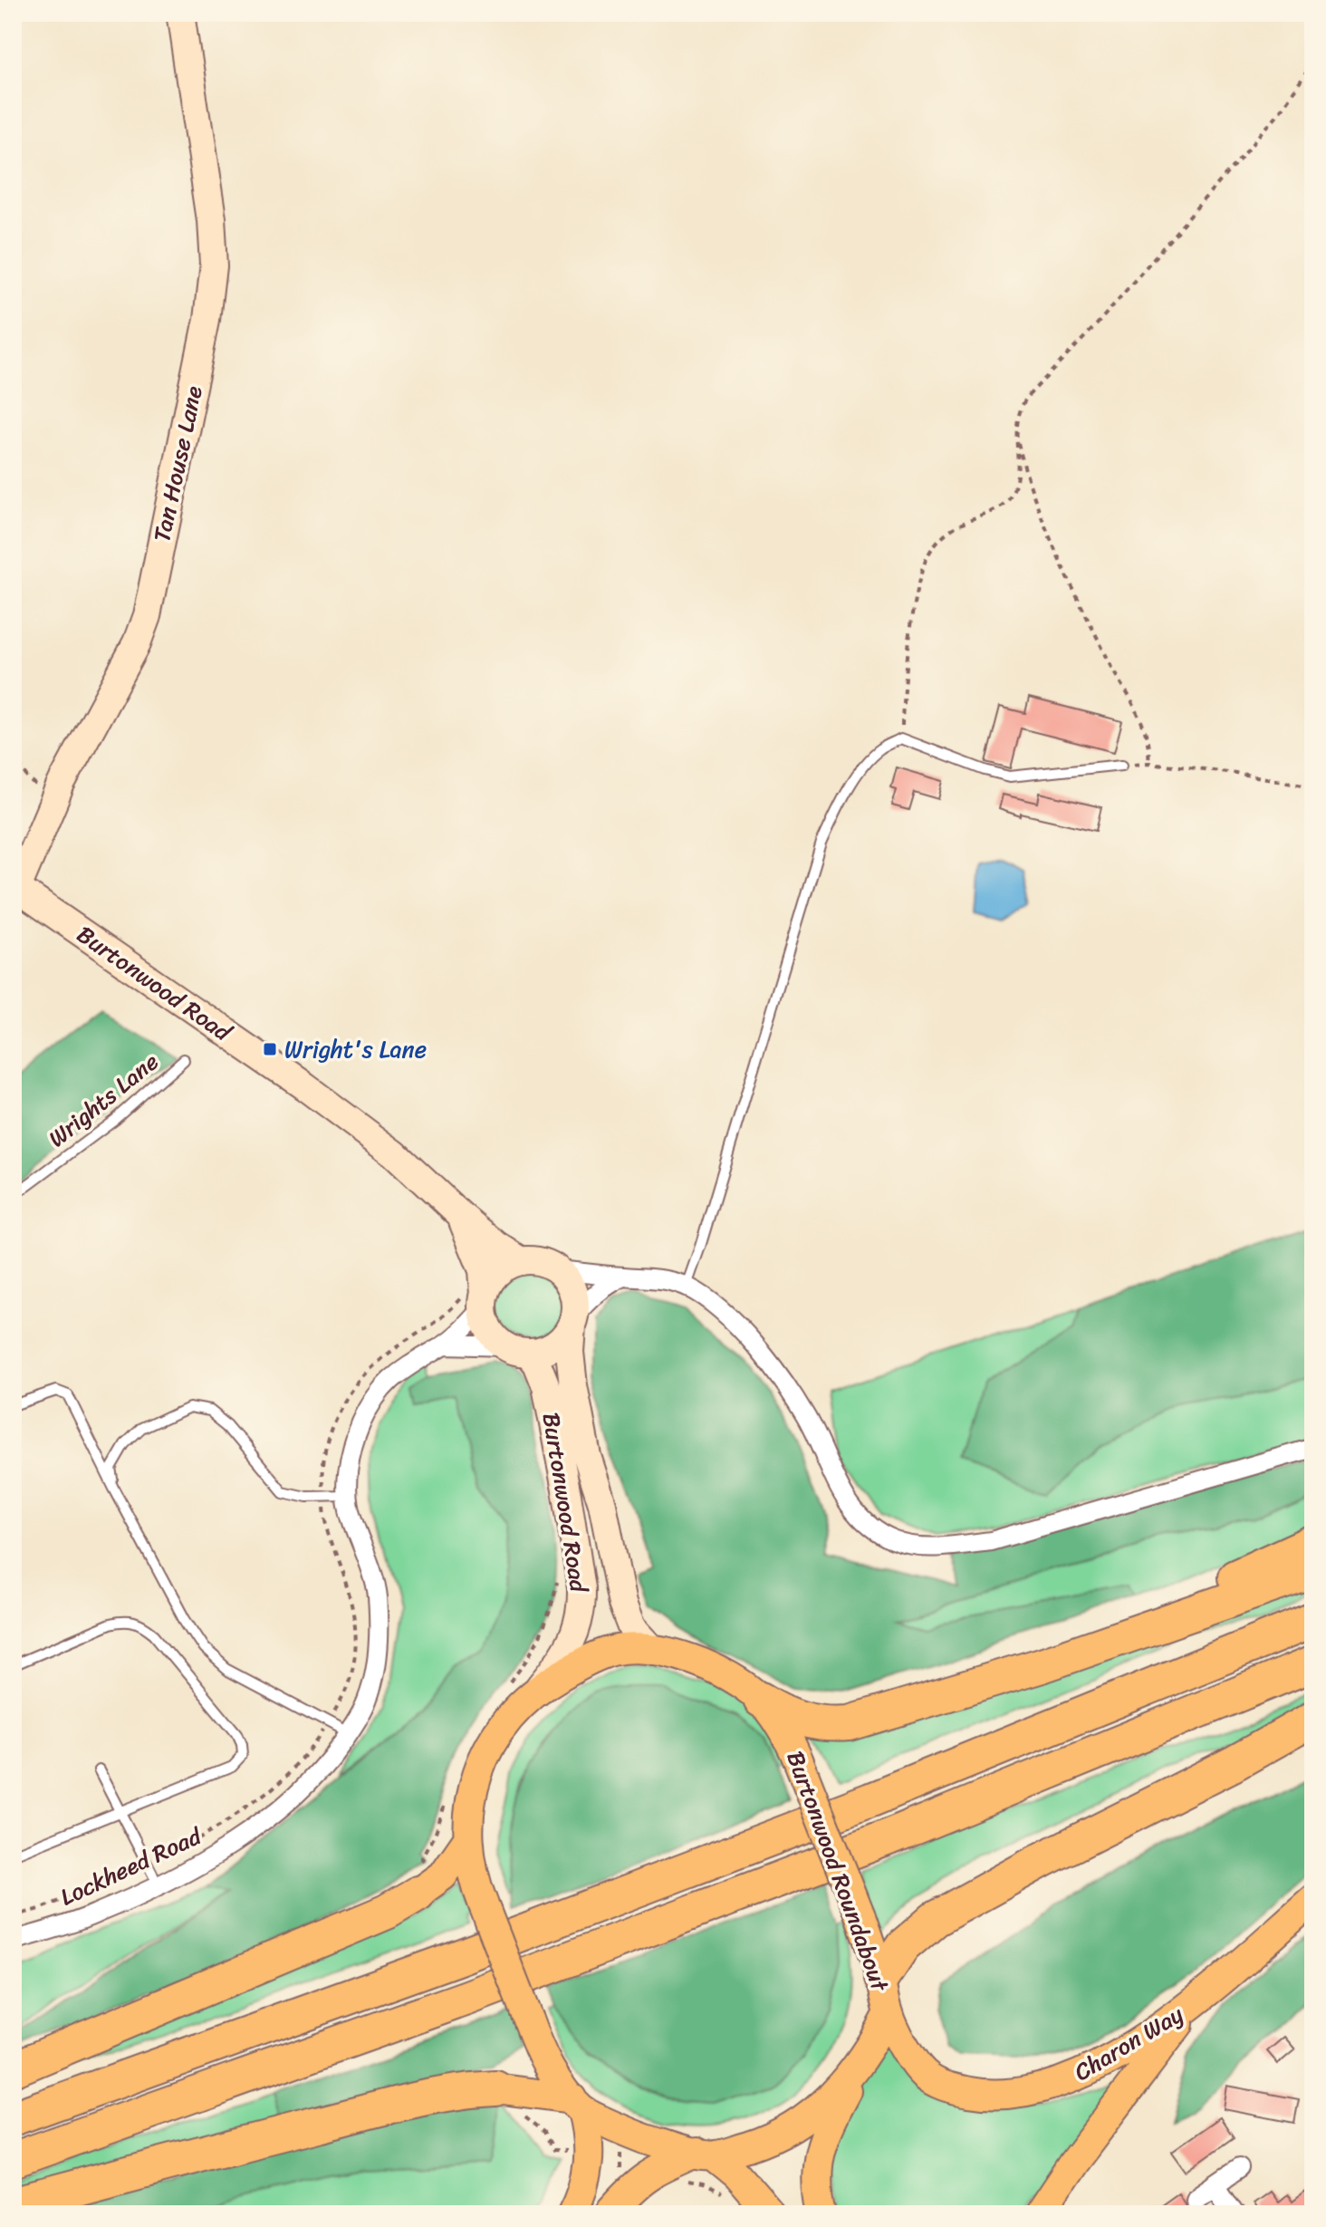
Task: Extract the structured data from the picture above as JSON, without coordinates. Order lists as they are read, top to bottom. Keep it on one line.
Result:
{"streets":{"main road":["Burtonwood Roundabout","Charon Way"],"street":["Tan House Lane","Burtonwood Road","Lockheed Road"],"lane":["Wrights Lane"]},"crossings":[["Tan House Lane","Burtonwood Road"],["Burtonwood Road","Lockheed Road"],["Burtonwood Road","Burtonwood Roundabout"],["Burtonwood Roundabout","Charon Way"]],"places":{"transit":["Wright's Lane"]}}
